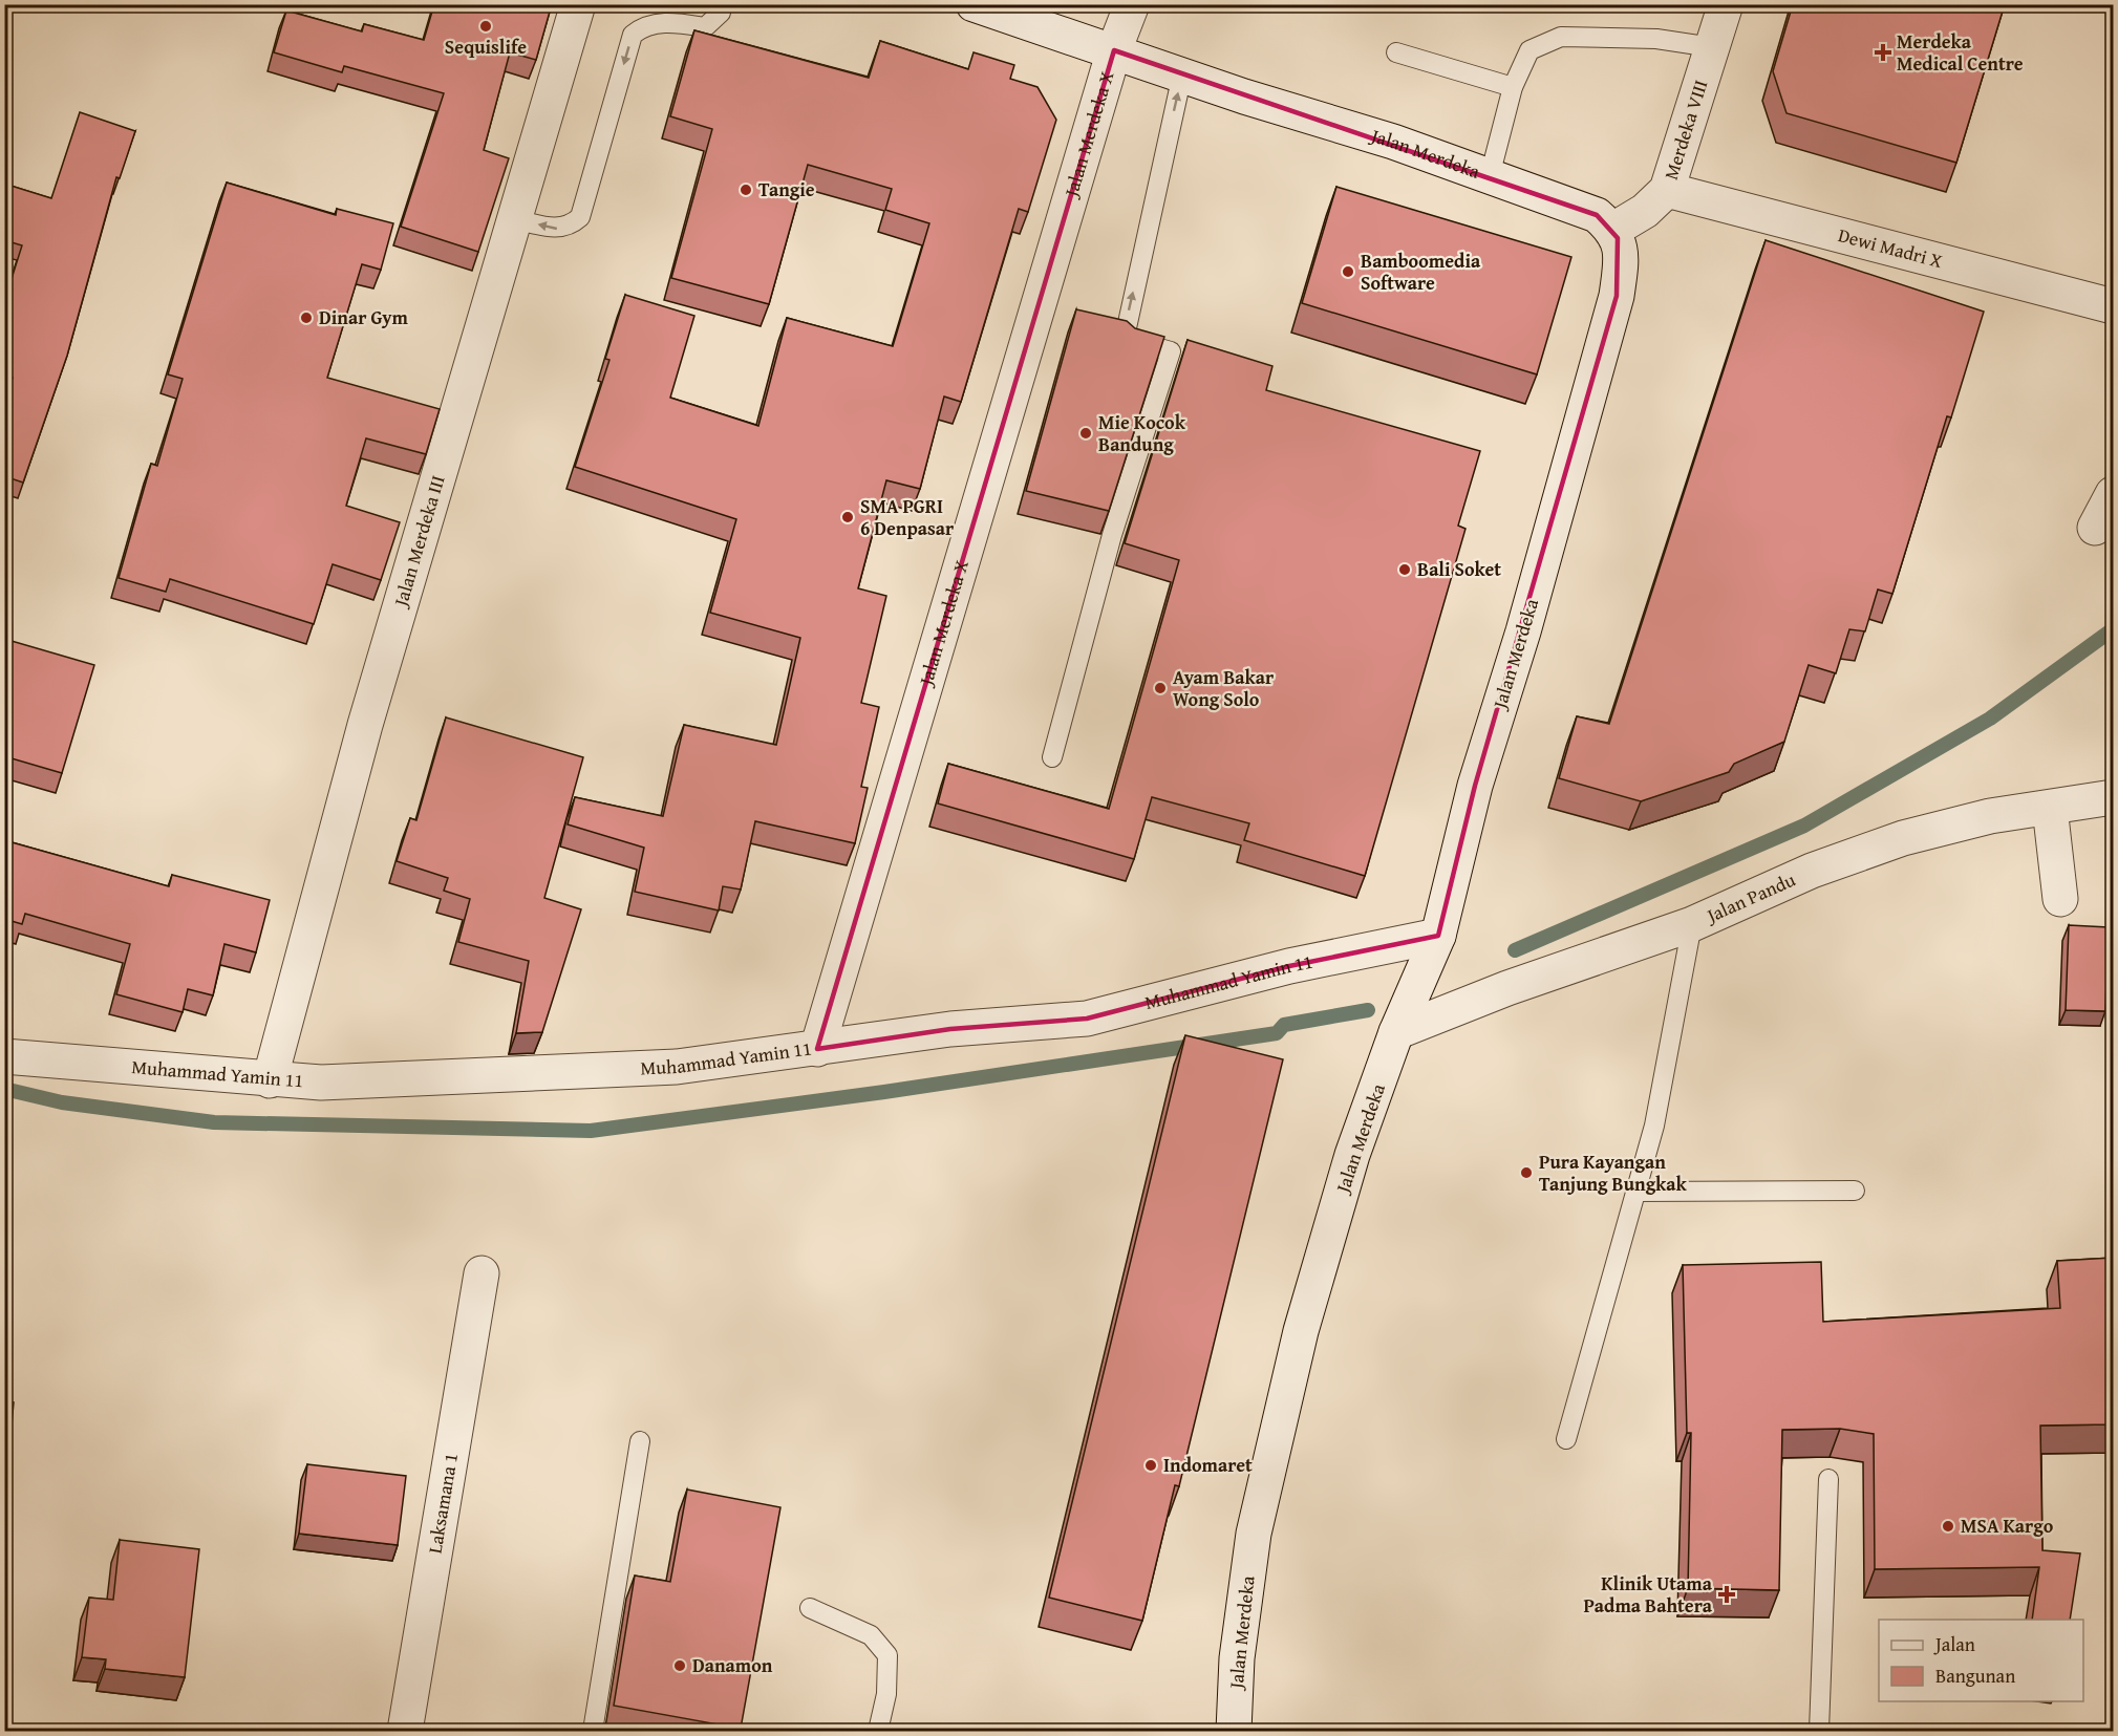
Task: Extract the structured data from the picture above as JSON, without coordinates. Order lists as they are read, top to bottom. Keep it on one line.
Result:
{"streets":{"street":["Merdeka VIII","Jalan Merdeka X","Jalan Merdeka","Dewi Madri X","Jalan Merdeka III","Jalan Pandu","Muhammad Yamin 11","Laksamana 1"]},"crossings":[["Merdeka VIII","Jalan Merdeka"],["Merdeka VIII","Dewi Madri X"],["Jalan Merdeka X","Jalan Merdeka"],["Jalan Merdeka X","Muhammad Yamin 11"],["Jalan Merdeka","Jalan Pandu"],["Jalan Merdeka","Muhammad Yamin 11"],["Jalan Merdeka III","Muhammad Yamin 11"]],"places":{"other":["Sequislife","Tangie","Bamboomedia Software","Dinar Gym","Mie Kocok Bandung","SMA PGRI 6 Denpasar","Bali Soket","Ayam Bakar Wong Solo","Pura Kayangan Tanjung Bungkak","Indomaret","MSA Kargo","Danamon"],"health":["Merdeka Medical Centre","Klinik Utama Padma Bahtera"]},"legend":["Jalan","Bangunan"]}
